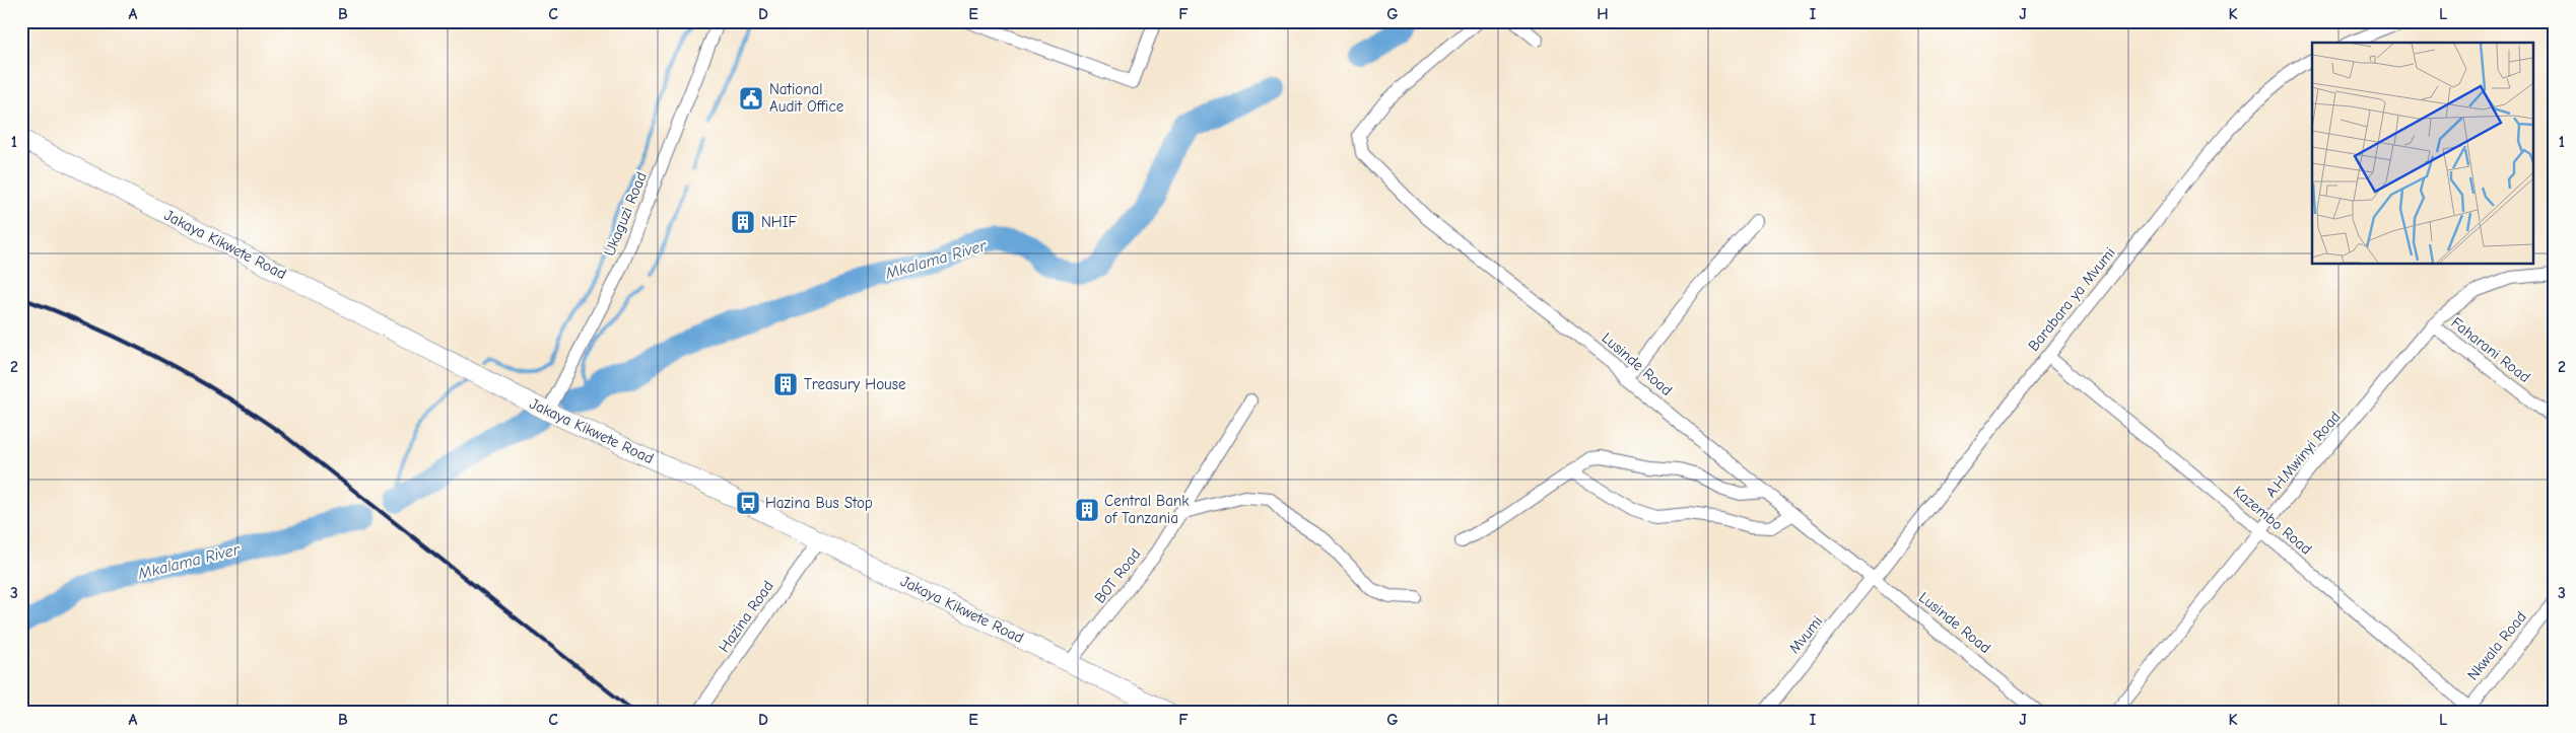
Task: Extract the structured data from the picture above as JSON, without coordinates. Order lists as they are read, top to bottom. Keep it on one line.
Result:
{"streets":{"main road":["Jakaya Kikwete Road"],"street":["Ukaguzi Road","Barabara ya Mvumi","Faharani Road","Lusinde Road","A.H.Mwinyi Road","Kazembo Road","BOT Road","Hazina Road","Mvumi","Nkwala Road"]},"crossings":[["Ukaguzi Road","Jakaya Kikwete Road"],["Jakaya Kikwete Road","BOT Road"],["Jakaya Kikwete Road","Hazina Road"],["Barabara ya Mvumi","Lusinde Road"],["Barabara ya Mvumi","Kazembo Road"],["Barabara ya Mvumi","Mvumi"],["Faharani Road","A.H.Mwinyi Road"],["Lusinde Road","Mvumi"],["A.H.Mwinyi Road","Kazembo Road"],["Kazembo Road","Nkwala Road"]],"water":["Mkalama River"],"places":{"public building":["National Audit Office"],"building":["NHIF","Treasury House","Central Bank of Tanzania"],"bus stop":["Hazina Bus Stop"]},"grid":{"columns":["A","B","C","D","E","F","G","H","I","J","K","L"],"rows":["1","2","3"]}}
